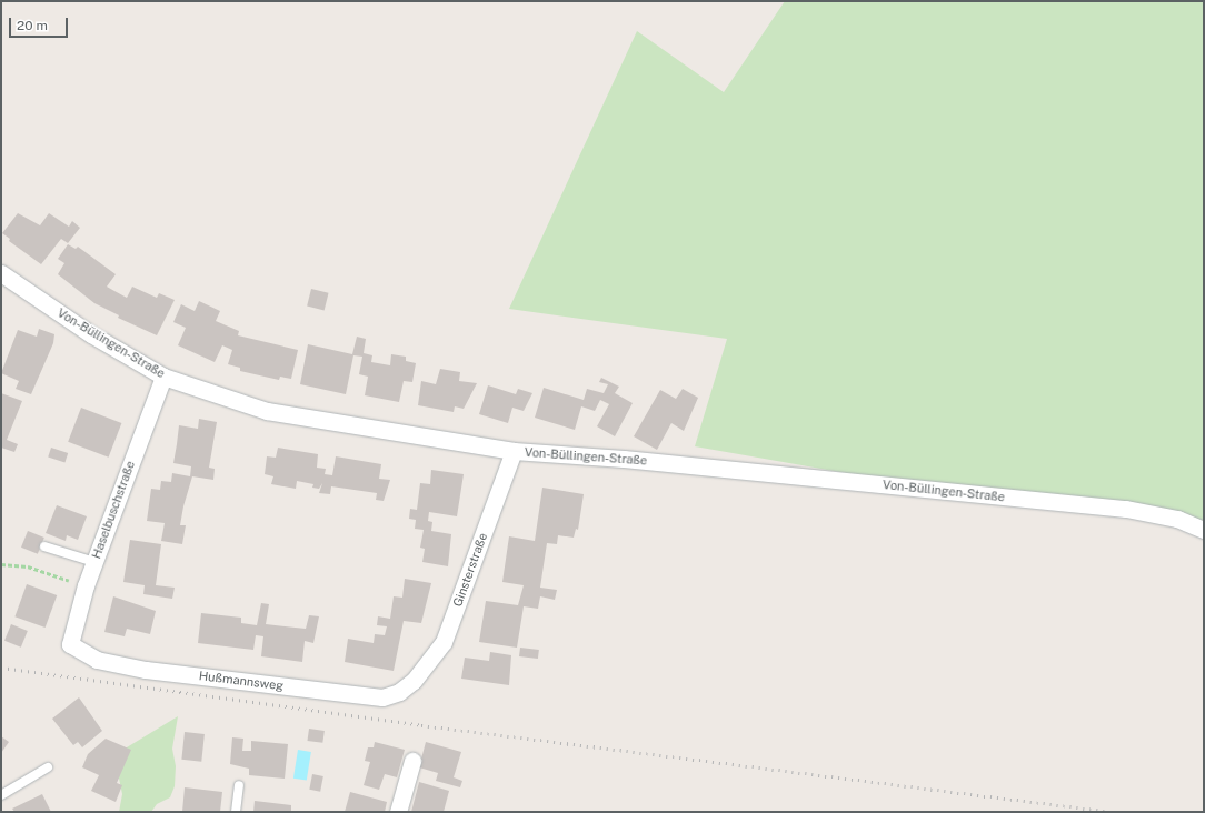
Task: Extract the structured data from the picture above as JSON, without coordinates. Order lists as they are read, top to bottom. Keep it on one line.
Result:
{"streets":{"street":["Von-Büllingen-Straße","Haselbuschstraße","Ginsterstraße","Hußmannsweg"]},"crossings":[["Von-Büllingen-Straße","Haselbuschstraße"],["Von-Büllingen-Straße","Ginsterstraße"],["Haselbuschstraße","Hußmannsweg"],["Ginsterstraße","Hußmannsweg"]],"scale_bar":"20 m"}
